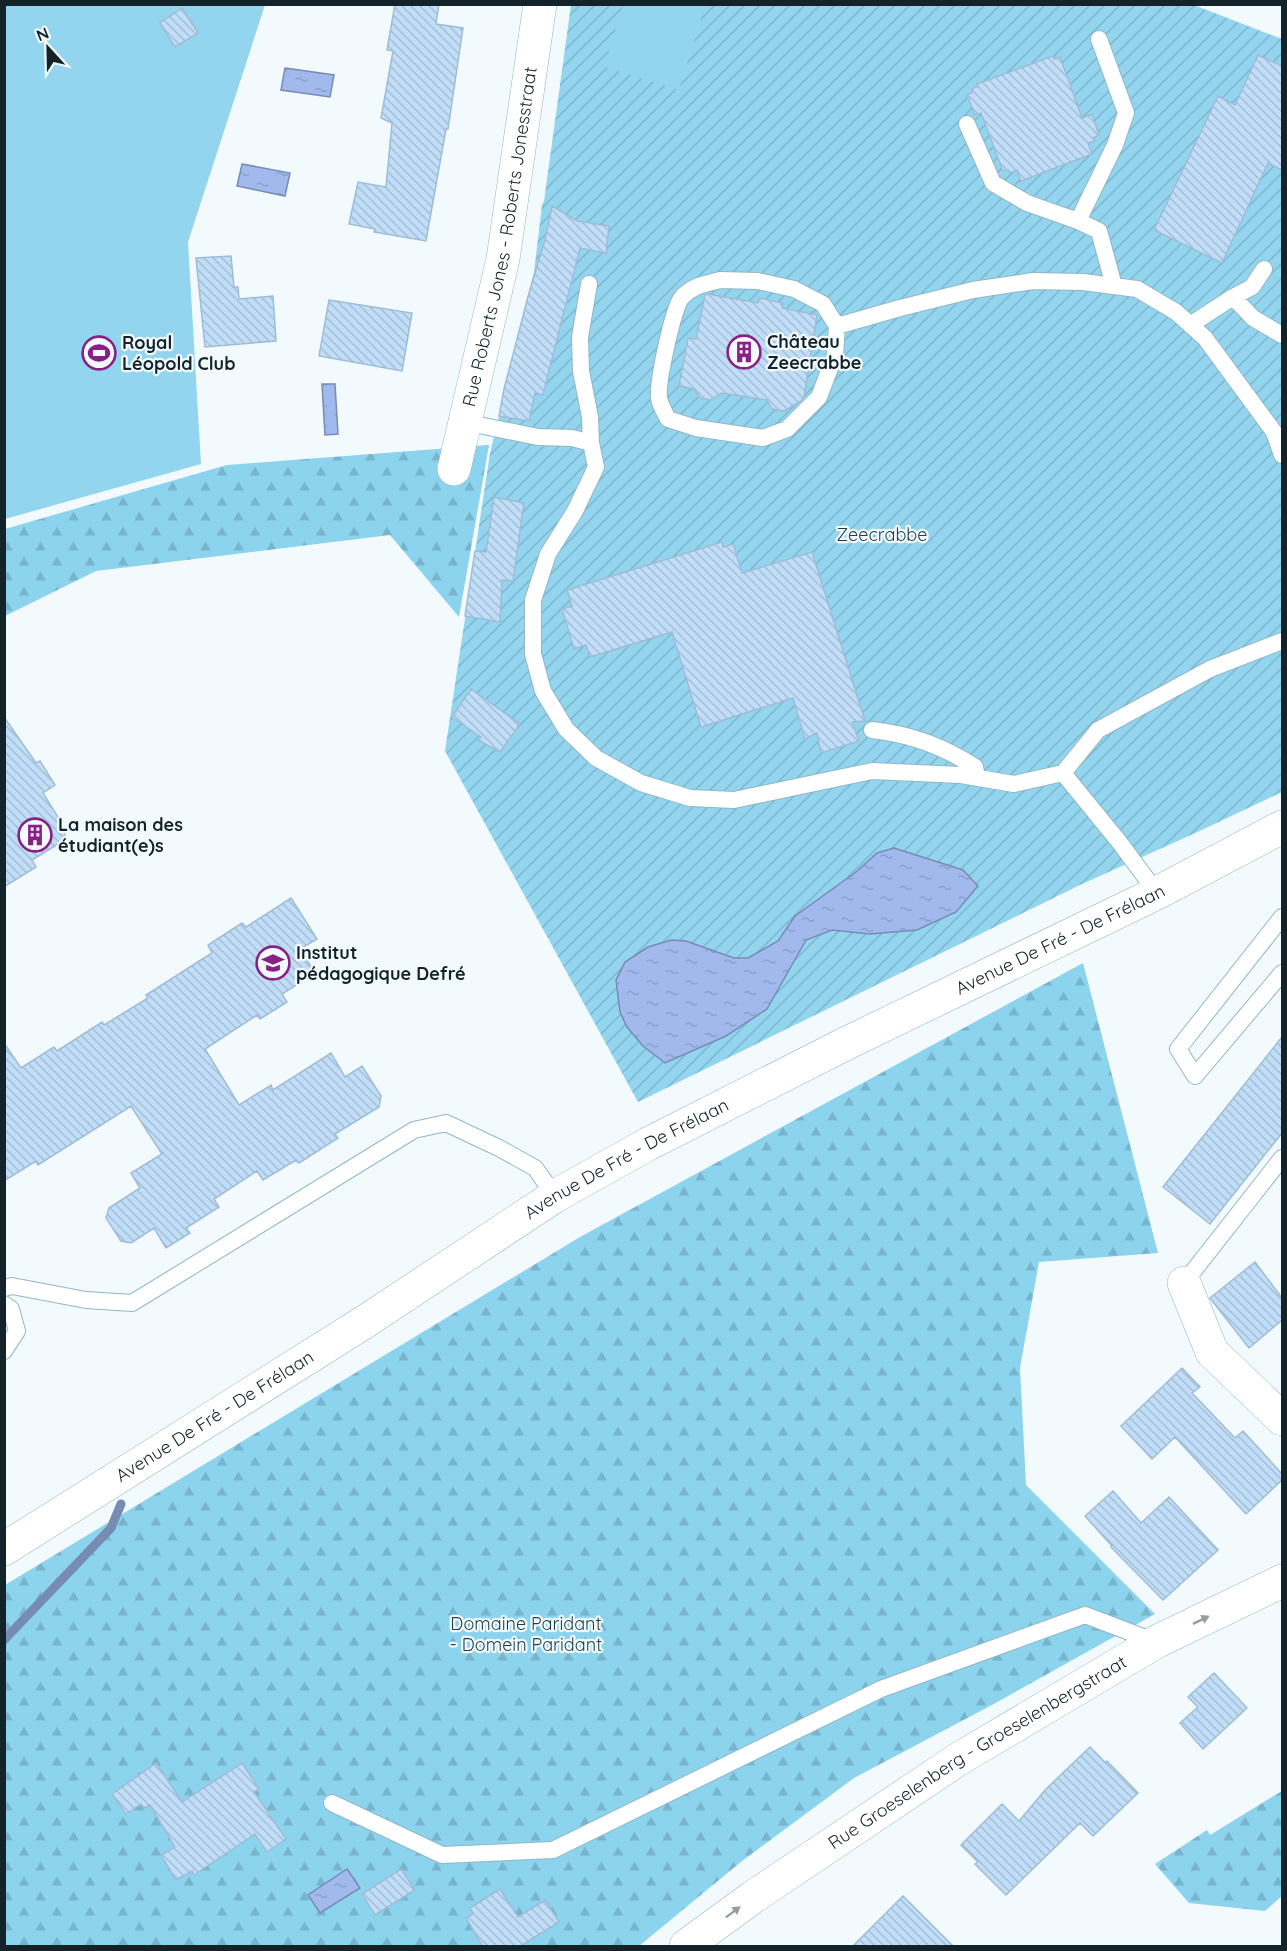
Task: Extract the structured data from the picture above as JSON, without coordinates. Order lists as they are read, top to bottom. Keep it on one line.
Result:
{"streets":{"main road":["Rue Roberts Jones - Roberts Jonesstraat","Avenue De Fré - De Frélaan","Rue Groeselenberg - Groeselenbergstraat"]},"one_way":["Rue Groeselenberg - Groeselenbergstraat"],"parks":["Zeecrabbe","Domaine Paridant - Domein Paridant"],"places":{"building":["Château Zeecrabbe","La maison des étudiant(e)s"],"sports":["Royal Léopold Club"],"school or university":["Institut pédagogique Defré"]},"north":"top"}
